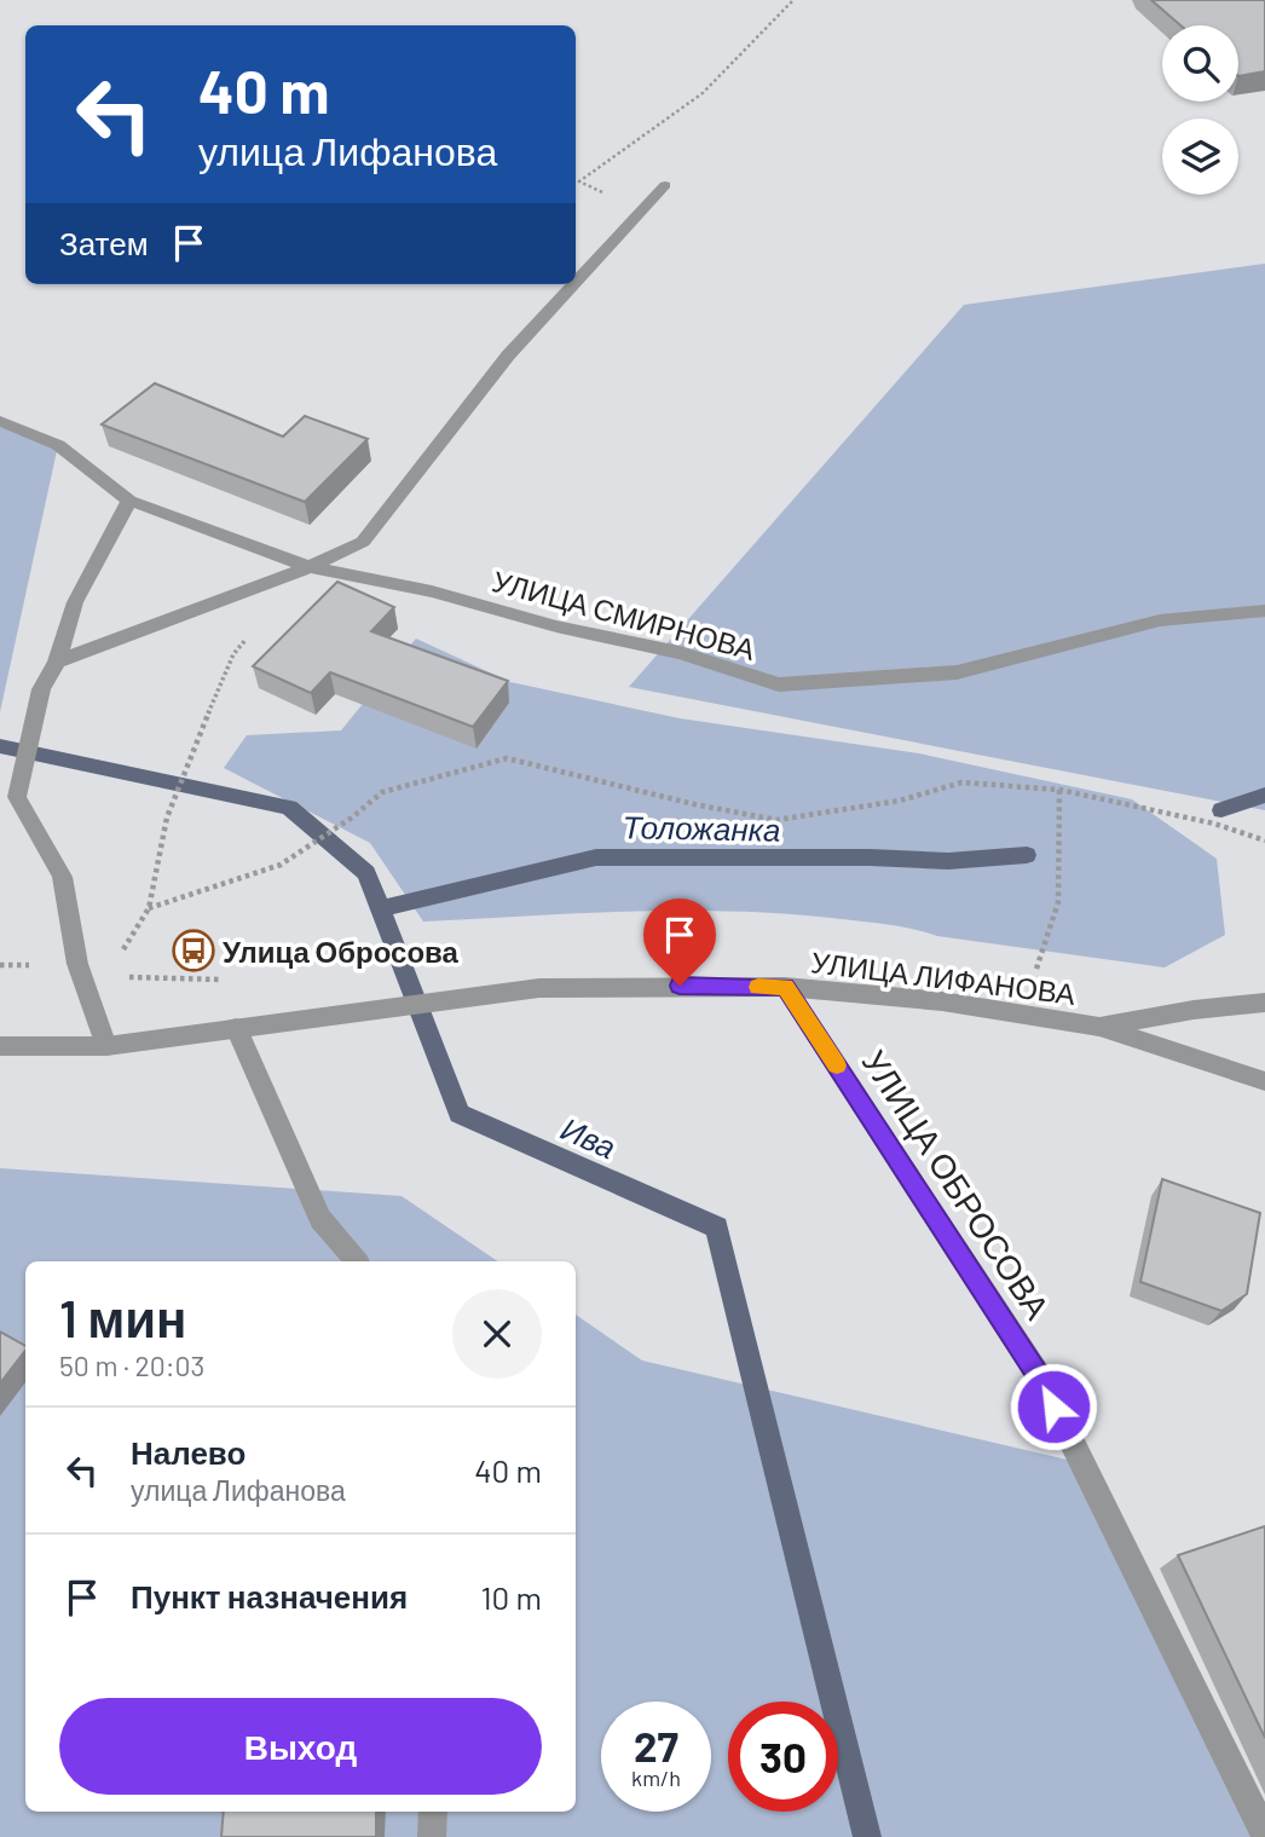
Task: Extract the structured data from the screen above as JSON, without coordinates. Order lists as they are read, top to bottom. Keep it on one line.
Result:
{"streets":{"street":["УЛИЦА СМИРНОВА","УЛИЦА ЛИФАНОВА","УЛИЦА ОБРОСОВА"]},"crossings":[["УЛИЦА ЛИФАНОВА","УЛИЦА ОБРОСОВА"]],"water":["Толожанка","Ива"],"places":{"bus stop":["Улица Обросова"]},"page":{"turn":["40 m","улица Лифанова"],"then":"Затем","heading":["1 мин","50 m · 20:03"],"list":[{"name":"Налево","note":"улица Лифанова","value":"40 m"},{"name":"Пункт назначения","value":"10 m"}],"buttons":"Выход","speed":"27 km/h","limit":"30"}}
